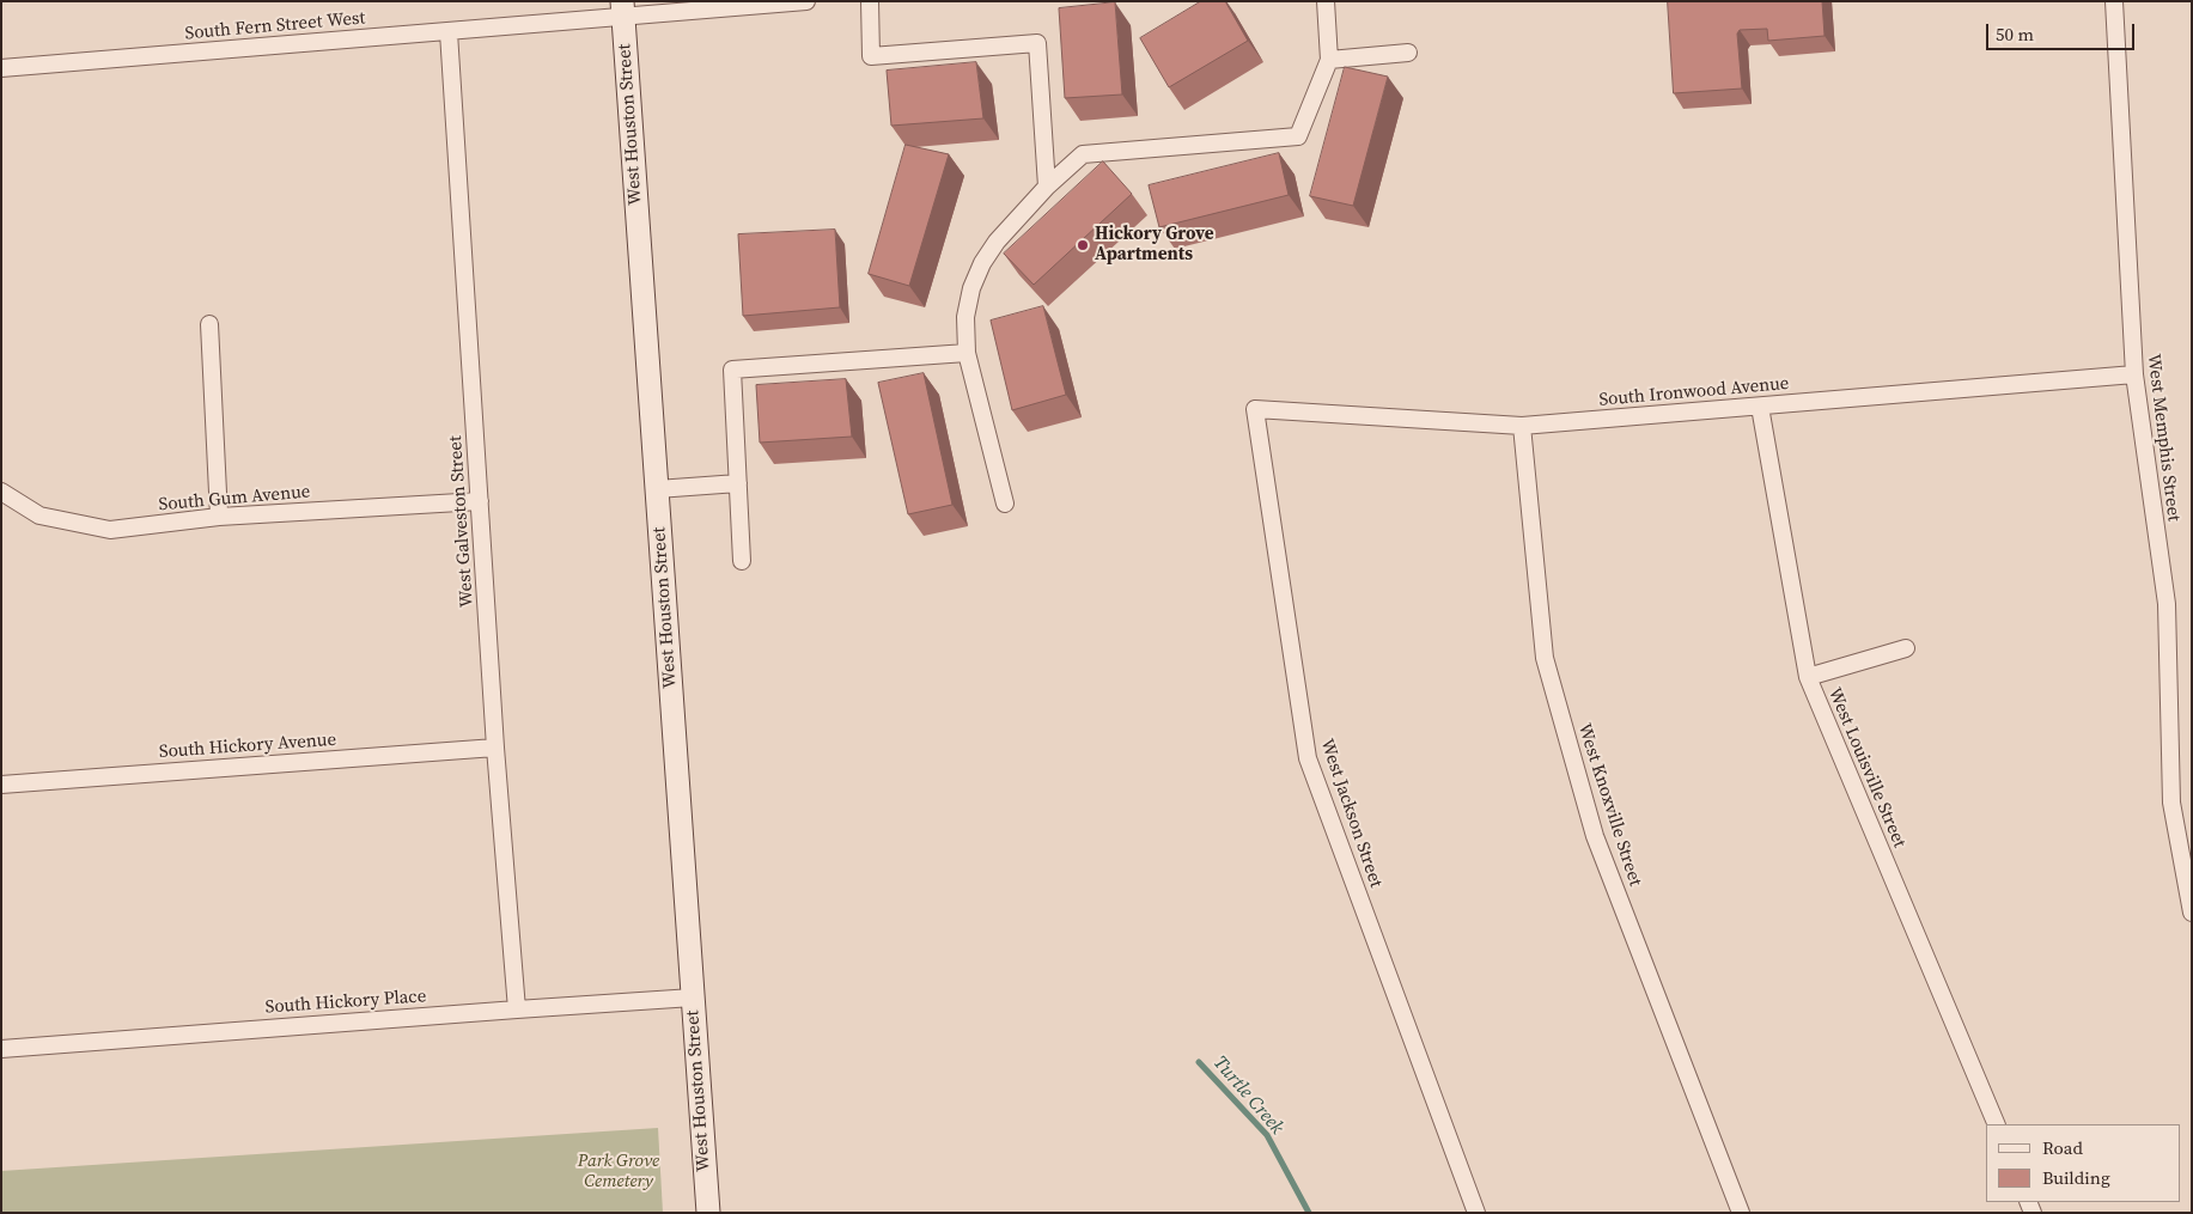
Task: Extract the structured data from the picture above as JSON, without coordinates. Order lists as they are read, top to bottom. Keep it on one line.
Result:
{"streets":{"main road":["West Houston Street"],"street":["South Fern Street West","South Ironwood Avenue","West Memphis Street","South Gum Avenue","West Galveston Street","South Hickory Avenue","West Louisville Street","West Knoxville Street","West Jackson Street","South Hickory Place"]},"crossings":[["South Fern Street West","West Houston Street"],["South Fern Street West","West Galveston Street"],["West Houston Street","South Hickory Place"],["South Ironwood Avenue","West Memphis Street"],["South Ironwood Avenue","West Louisville Street"],["South Ironwood Avenue","West Knoxville Street"],["South Ironwood Avenue","West Jackson Street"],["South Gum Avenue","West Galveston Street"],["West Galveston Street","South Hickory Avenue"],["West Galveston Street","South Hickory Place"]],"water":["Turtle Creek"],"parks":["Park Grove Cemetery"],"places":["Hickory Grove Apartments"],"legend":["Road","Building"],"scale_bar":"50 m"}
